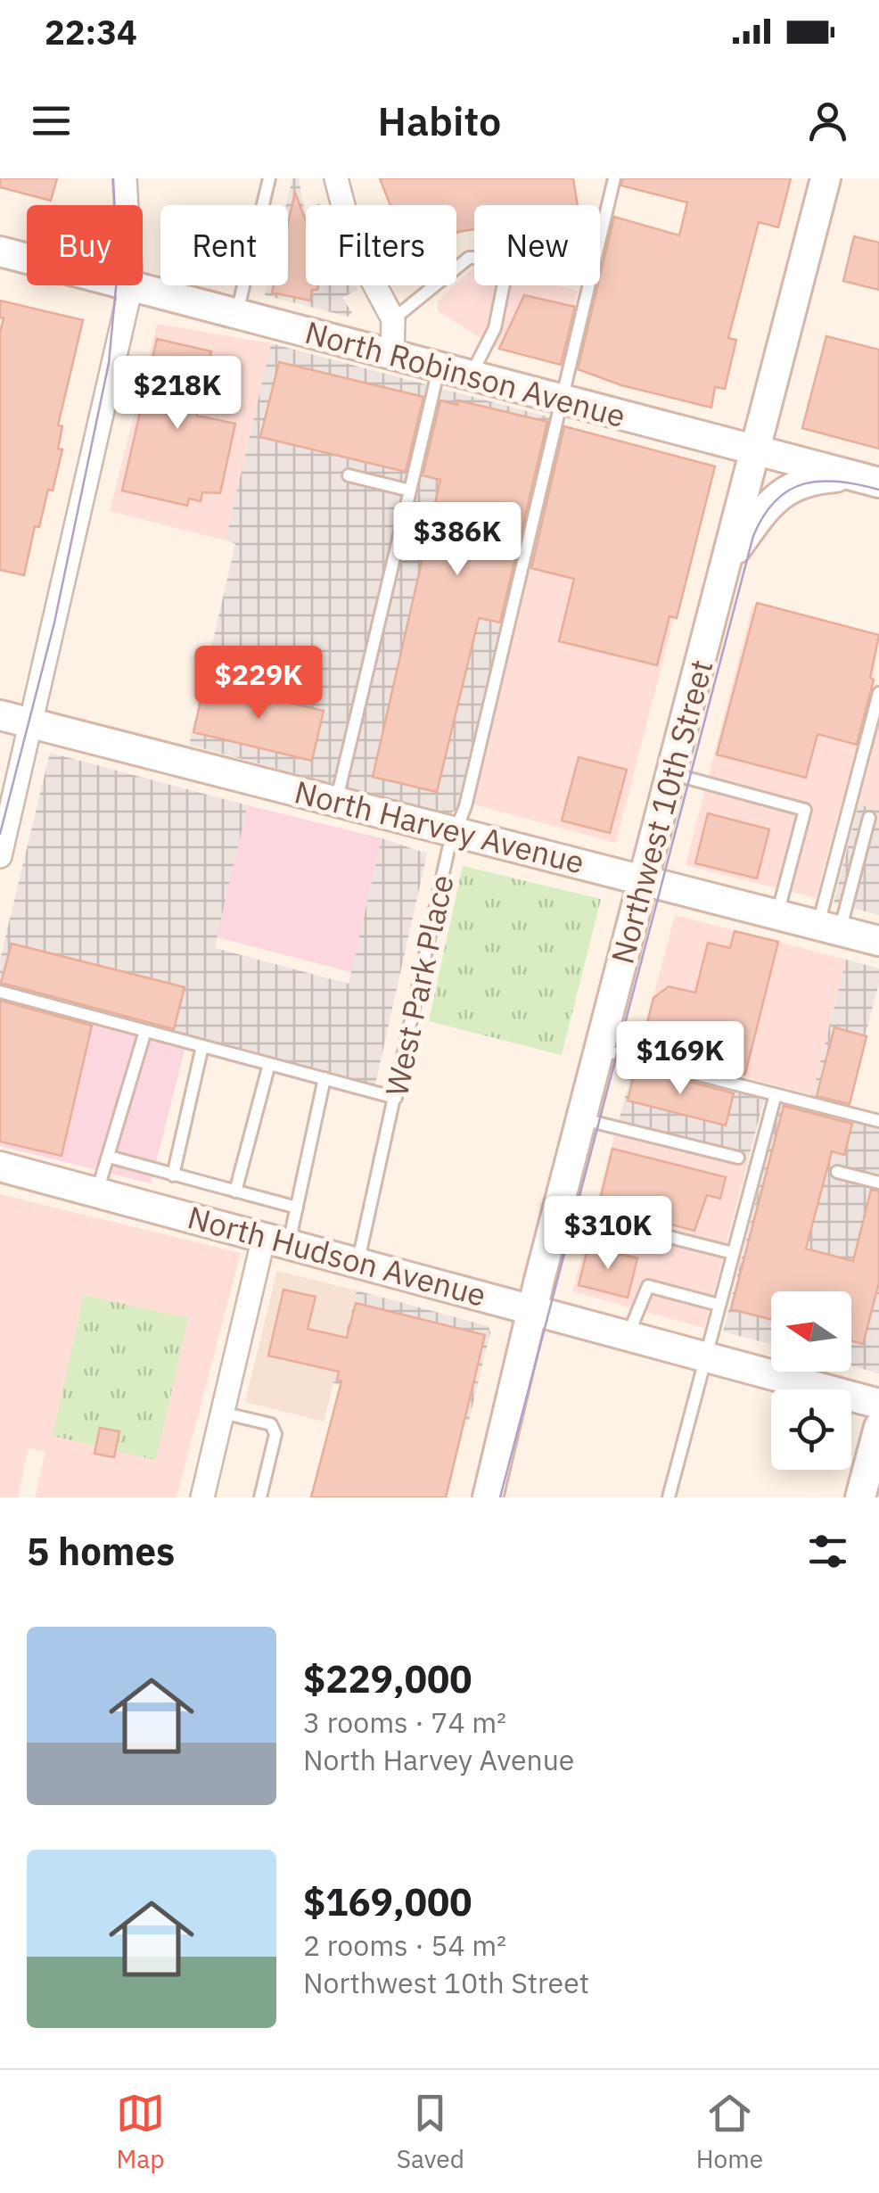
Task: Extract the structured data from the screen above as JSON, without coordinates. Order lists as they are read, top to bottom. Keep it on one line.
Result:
{"streets":{"street":["North Robinson Avenue","Northwest 10th Street","North Harvey Avenue","North Hudson Avenue"],"lane":["West Park Place"]},"crossings":[["North Robinson Avenue","Northwest 10th Street"],["North Robinson Avenue","West Park Place"],["Northwest 10th Street","North Harvey Avenue"],["Northwest 10th Street","North Hudson Avenue"],["North Harvey Avenue","West Park Place"],["West Park Place","North Hudson Avenue"]],"north":"left","page":{"status":"22:34","header":"Habito","chip":["Buy","Rent","Filters","New"],"price":["$218K","$386K","$229K","$169K","$310K"],"heading":"5 homes","list":[{"name":"$229,000","note":"3 rooms · 74 m² · North Harvey Avenue"},{"name":"$169,000","note":"2 rooms · 54 m² · Northwest 10th Street"}],"tabs":["Map","Saved","Home"]}}
